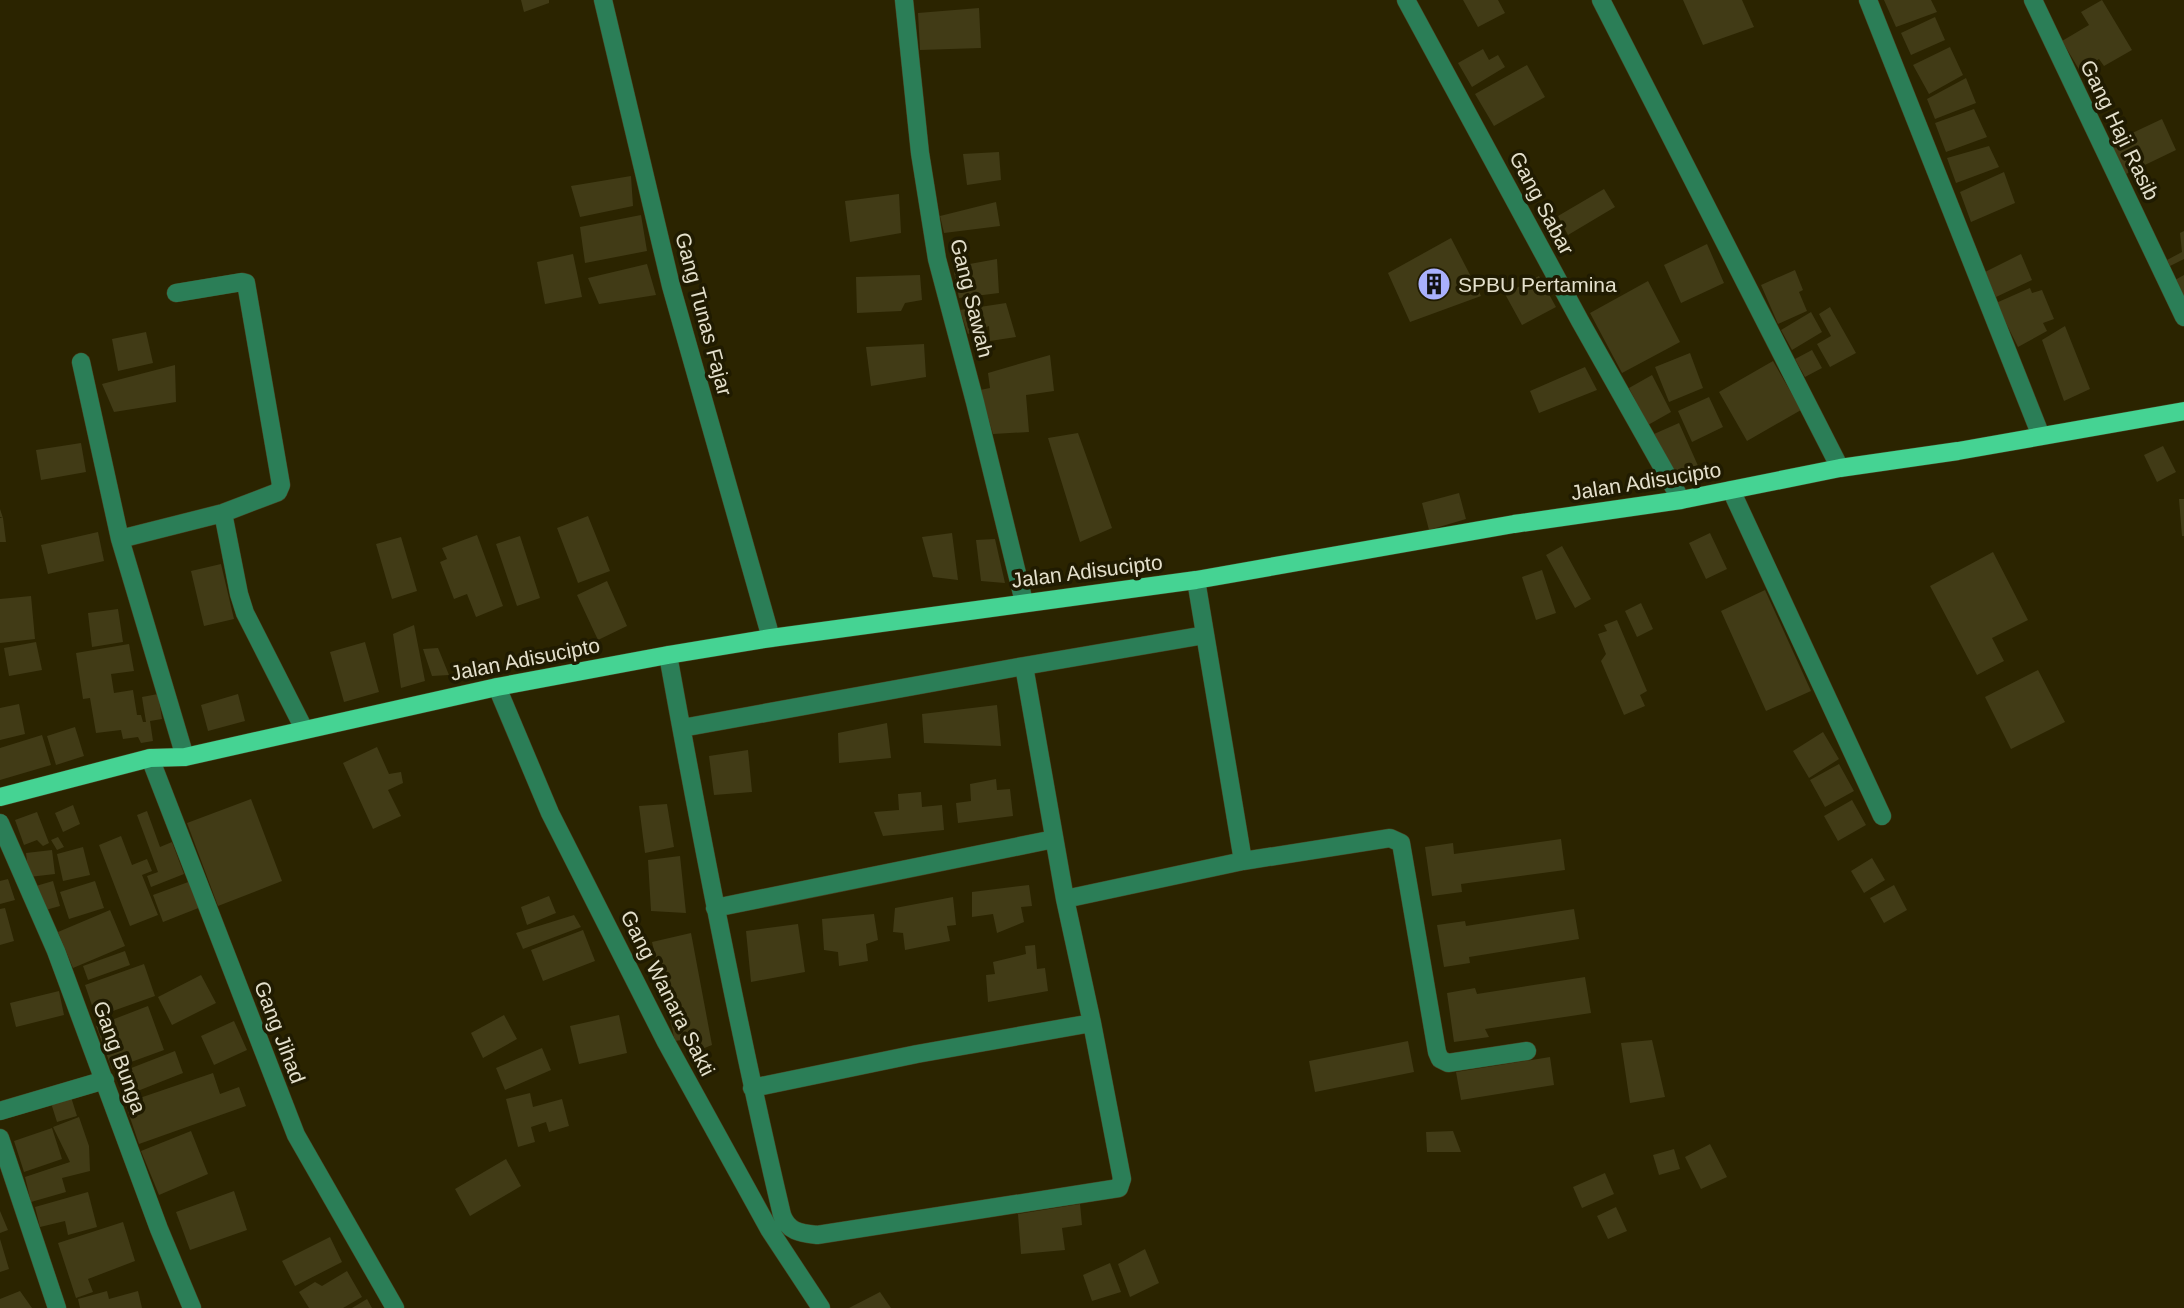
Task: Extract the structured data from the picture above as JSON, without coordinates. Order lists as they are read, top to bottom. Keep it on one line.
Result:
{"streets":{"main road":["Jalan Adisucipto"],"street":["Gang Haji Rasib","Gang Sabar","Gang Sawah","Gang Tunas Fajar","Gang Wanara Sakti","Gang Jihad","Gang Bunga"]},"crossings":[["Gang Sabar","Jalan Adisucipto"],["Gang Sawah","Jalan Adisucipto"],["Gang Tunas Fajar","Jalan Adisucipto"],["Jalan Adisucipto","Gang Wanara Sakti"],["Jalan Adisucipto","Gang Jihad"]],"places":{"building":["SPBU Pertamina"]}}
